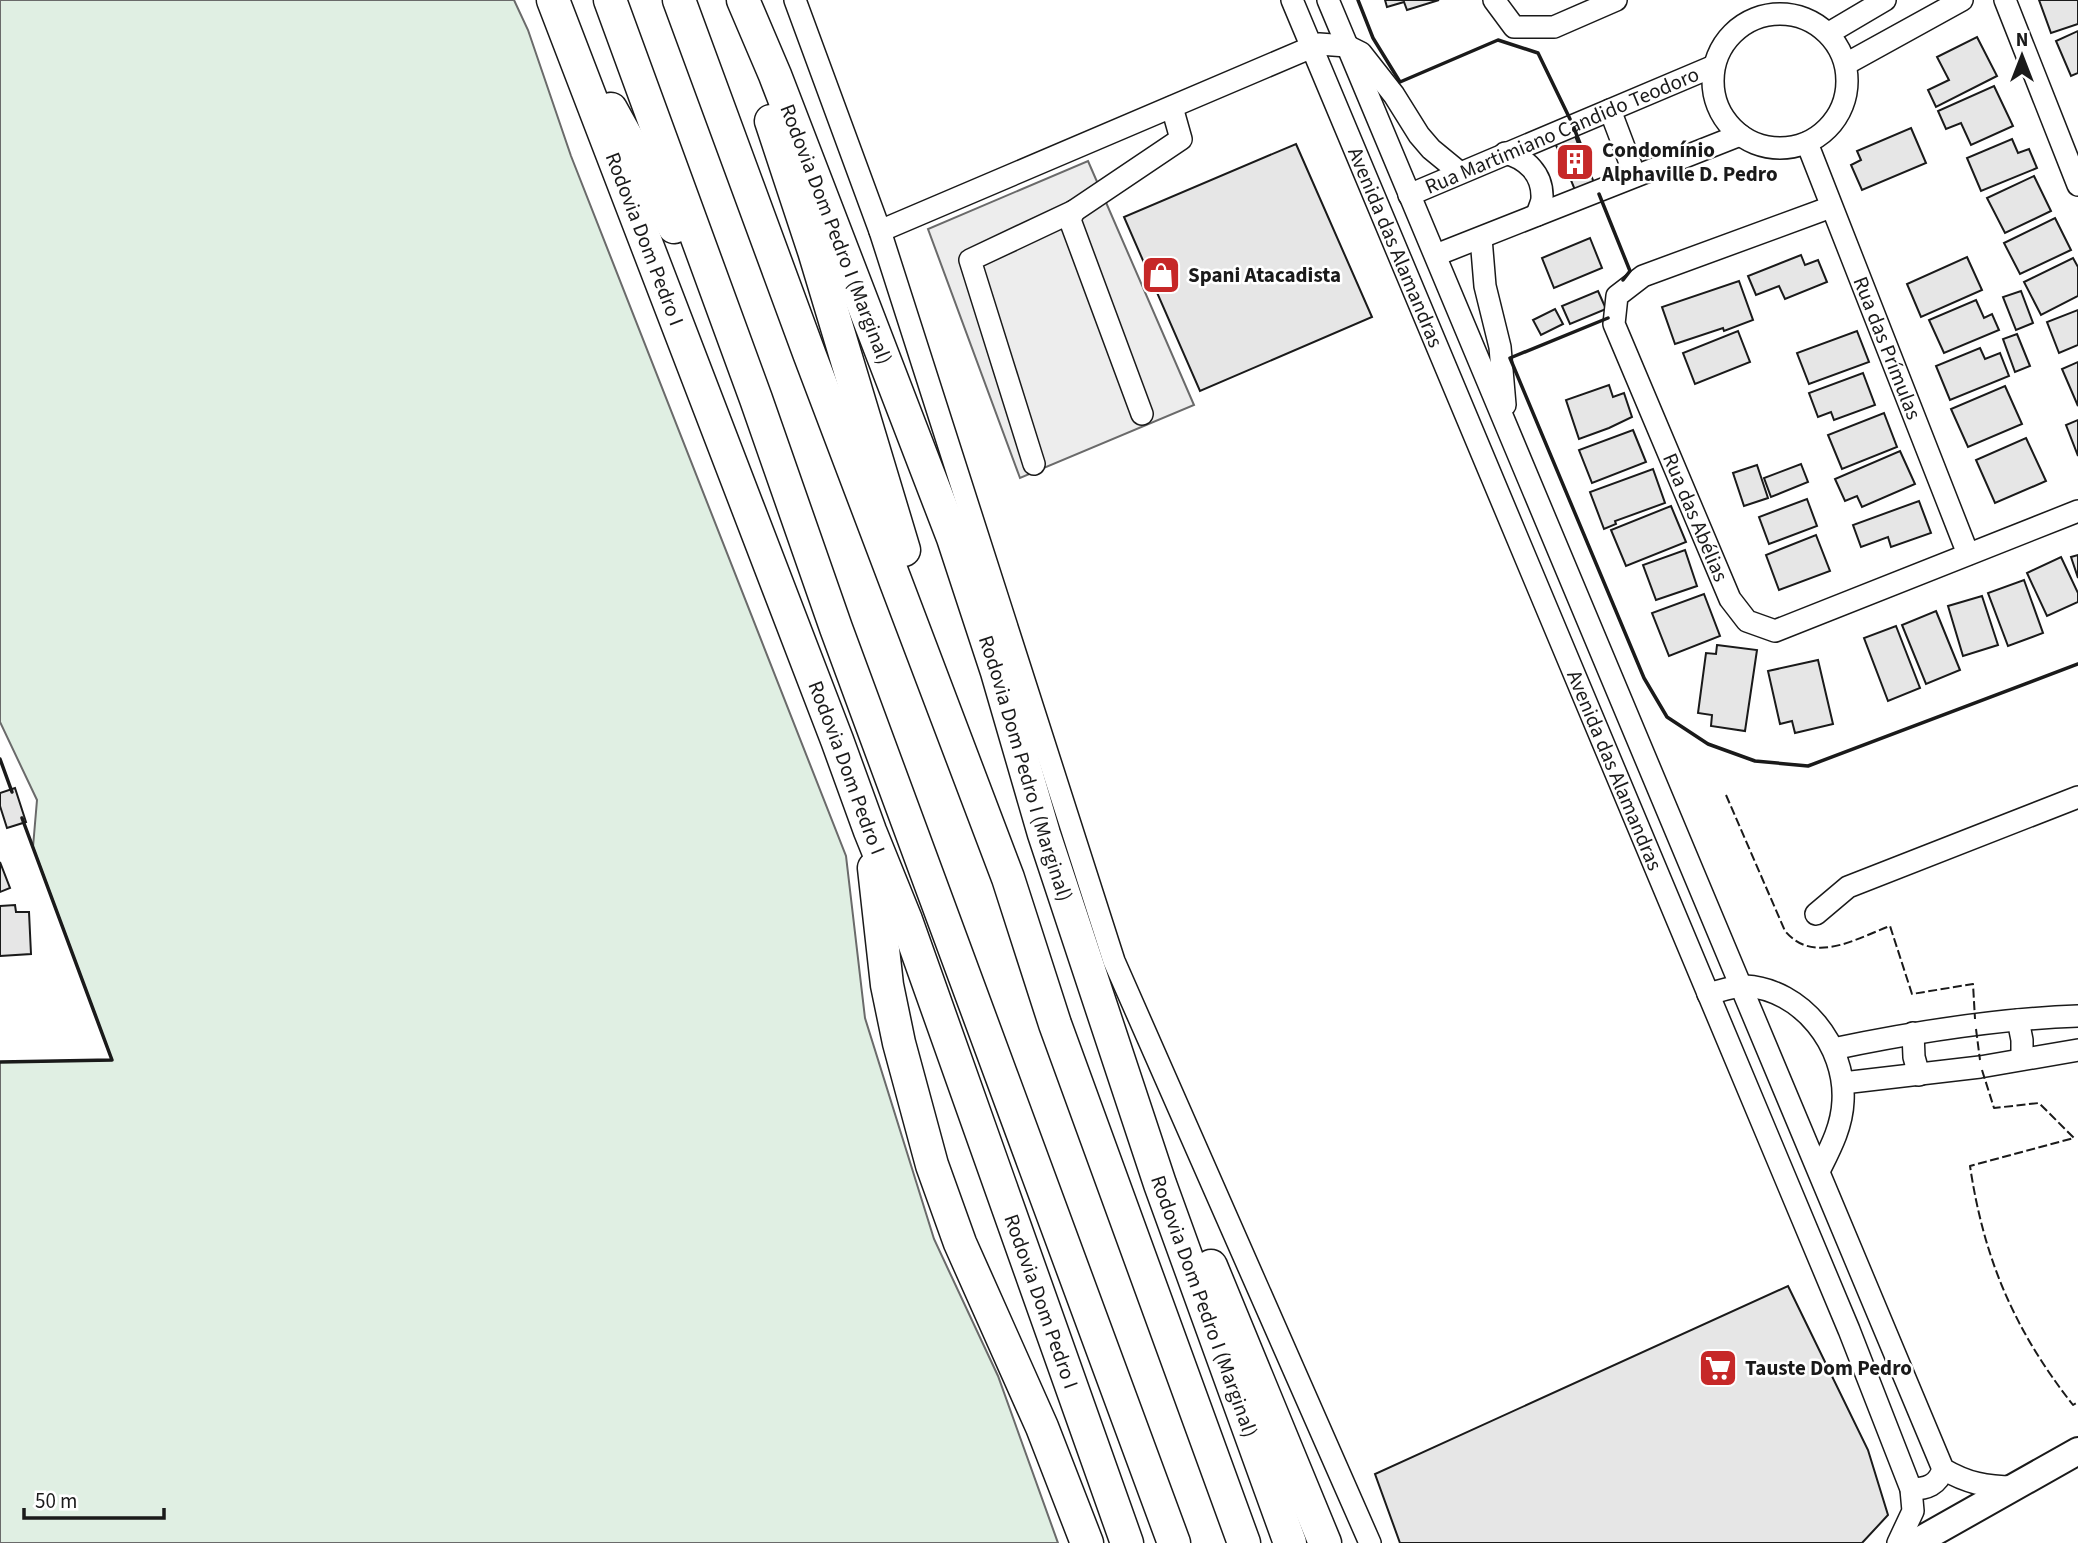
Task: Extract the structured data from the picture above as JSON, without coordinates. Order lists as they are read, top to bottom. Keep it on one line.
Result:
{"streets":{"highway":["Rodovia Dom Pedro I (Marginal)","Rodovia Dom Pedro I"],"street":["Rua Martimiano Candido Teodoro","Avenida das Alamandras","Rua das Prímulas","Rua das Abélias"]},"crossings":[["Rua Martimiano Candido Teodoro","Avenida das Alamandras"],["Rua Martimiano Candido Teodoro","Rua das Prímulas"],["Rua das Prímulas","Rua das Abélias"]],"places":{"building":["Condomínio Alphaville D. Pedro"],"shop":["Spani Atacadista"],"supermarket":["Tauste Dom Pedro"]},"scale_bar":"50 m","north":"top"}
